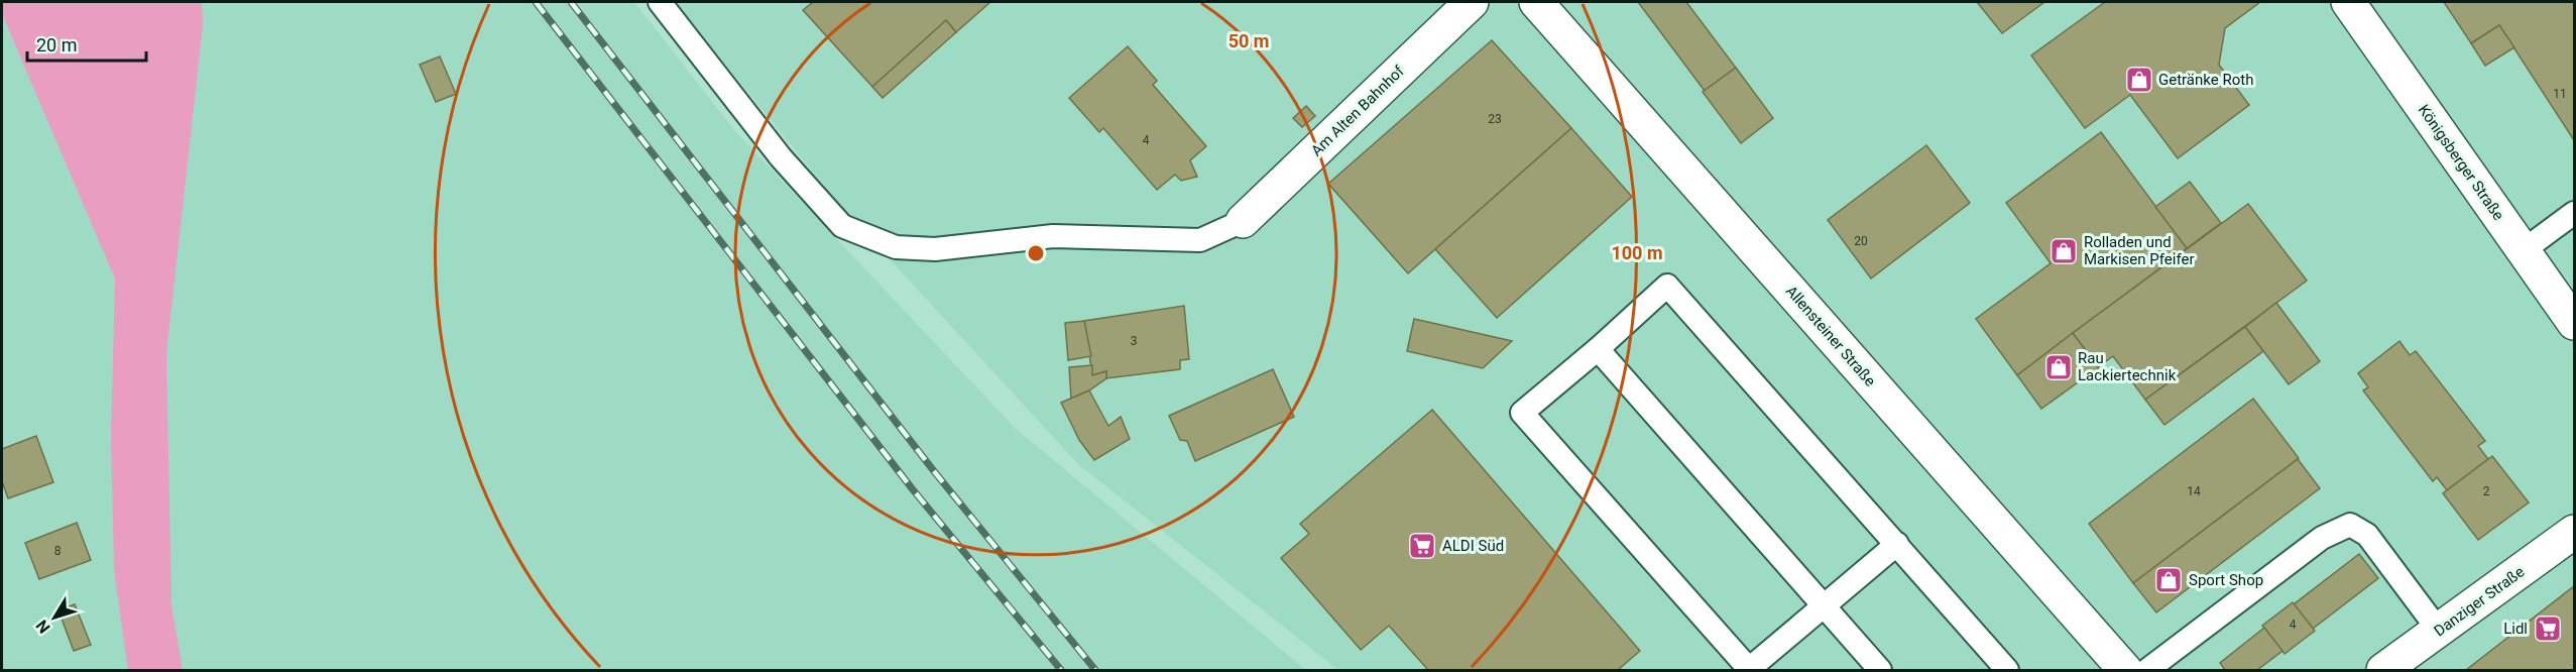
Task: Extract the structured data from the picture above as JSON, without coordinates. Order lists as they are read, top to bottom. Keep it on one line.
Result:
{"streets":{"street":["Am Alten Bahnhof","Königsberger Straße","Allensteiner Straße","Danziger Straße"]},"places":{"shop":["Getränke Roth","Rolladen und Markisen Pfeifer","Rau Lackiertechnik","Sport Shop"],"supermarket":["ALDI Süd","Lidl"]},"house_numbers":["11","23","4","20","3","14","2","8","4"],"scale_bar":"20 m","north":"bottom left","rings":["50 m","100 m"]}
